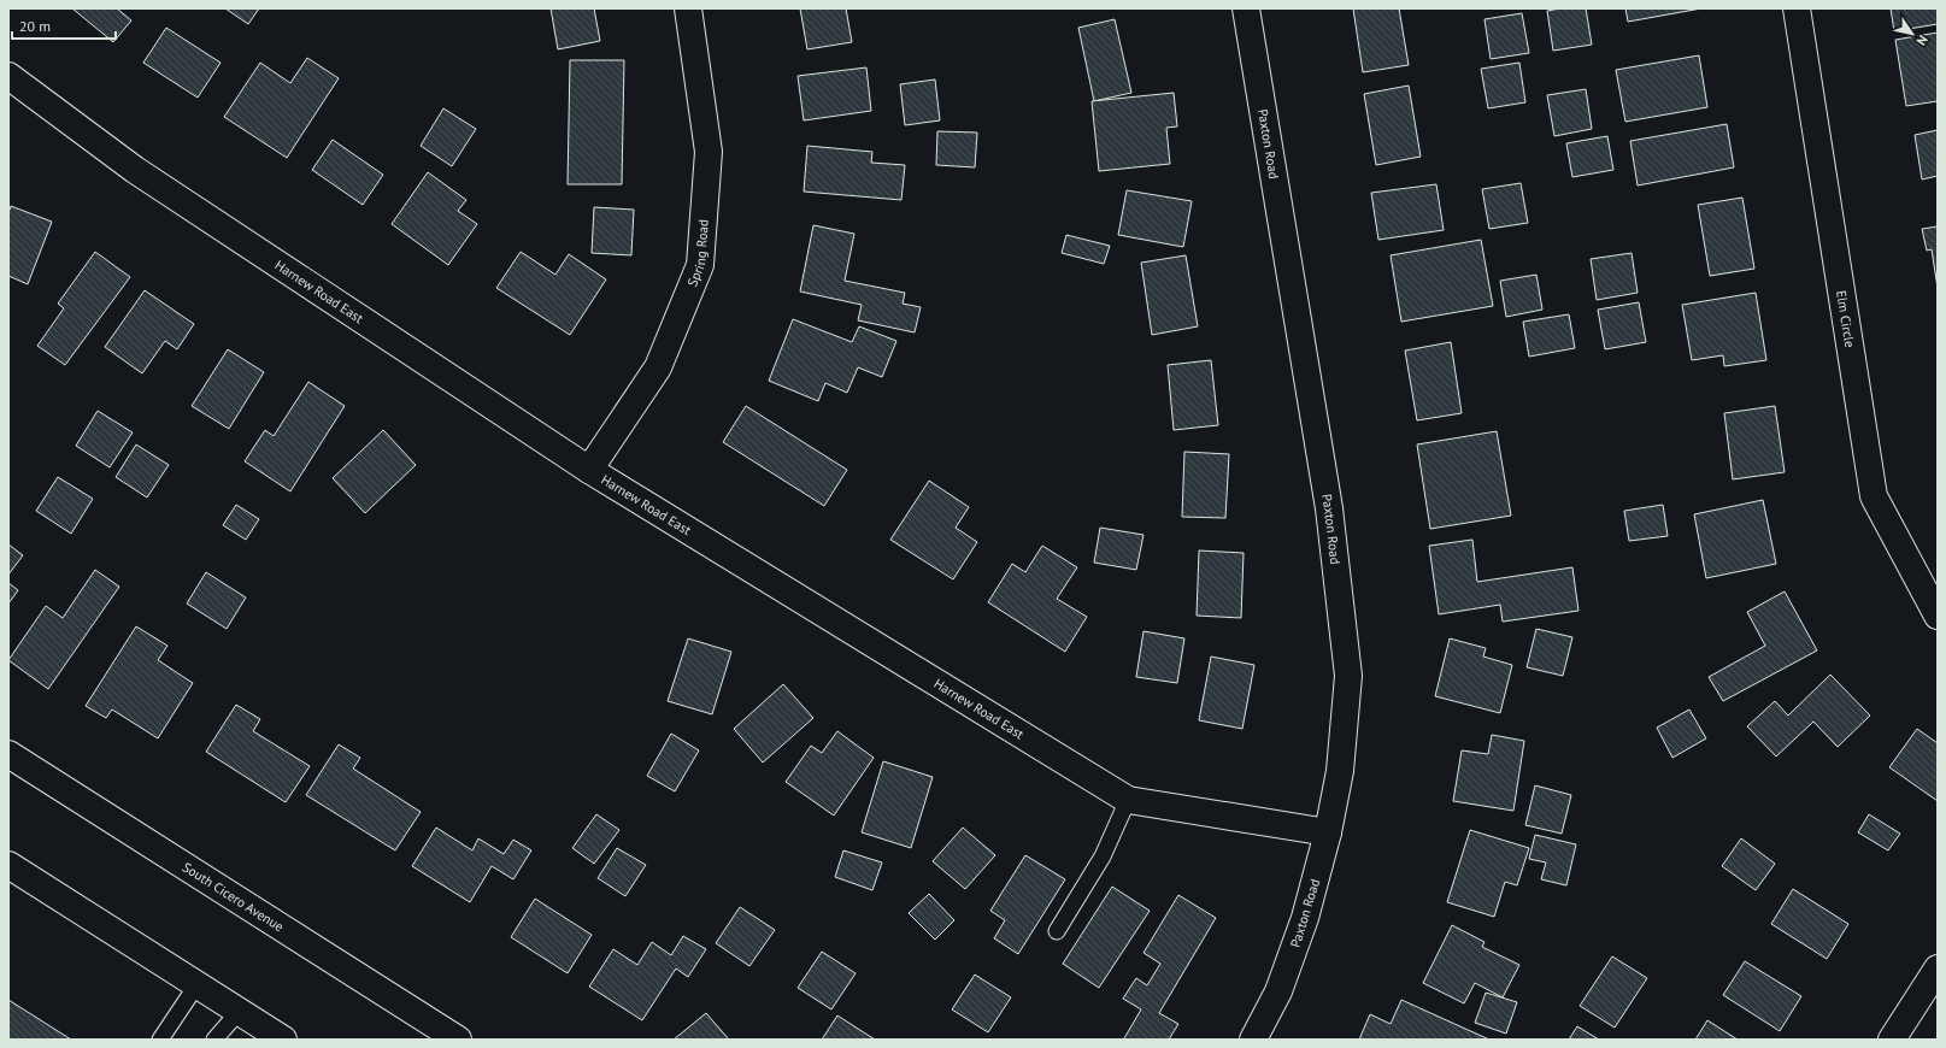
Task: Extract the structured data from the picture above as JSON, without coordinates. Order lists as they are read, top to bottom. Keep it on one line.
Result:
{"streets":{"street":["Paxton Road","Spring Road","Harnew Road East","Elm Circle","South Cicero Avenue"]},"crossings":[["Paxton Road","Harnew Road East"],["Spring Road","Harnew Road East"]],"scale_bar":"20 m","north":"bottom right"}
